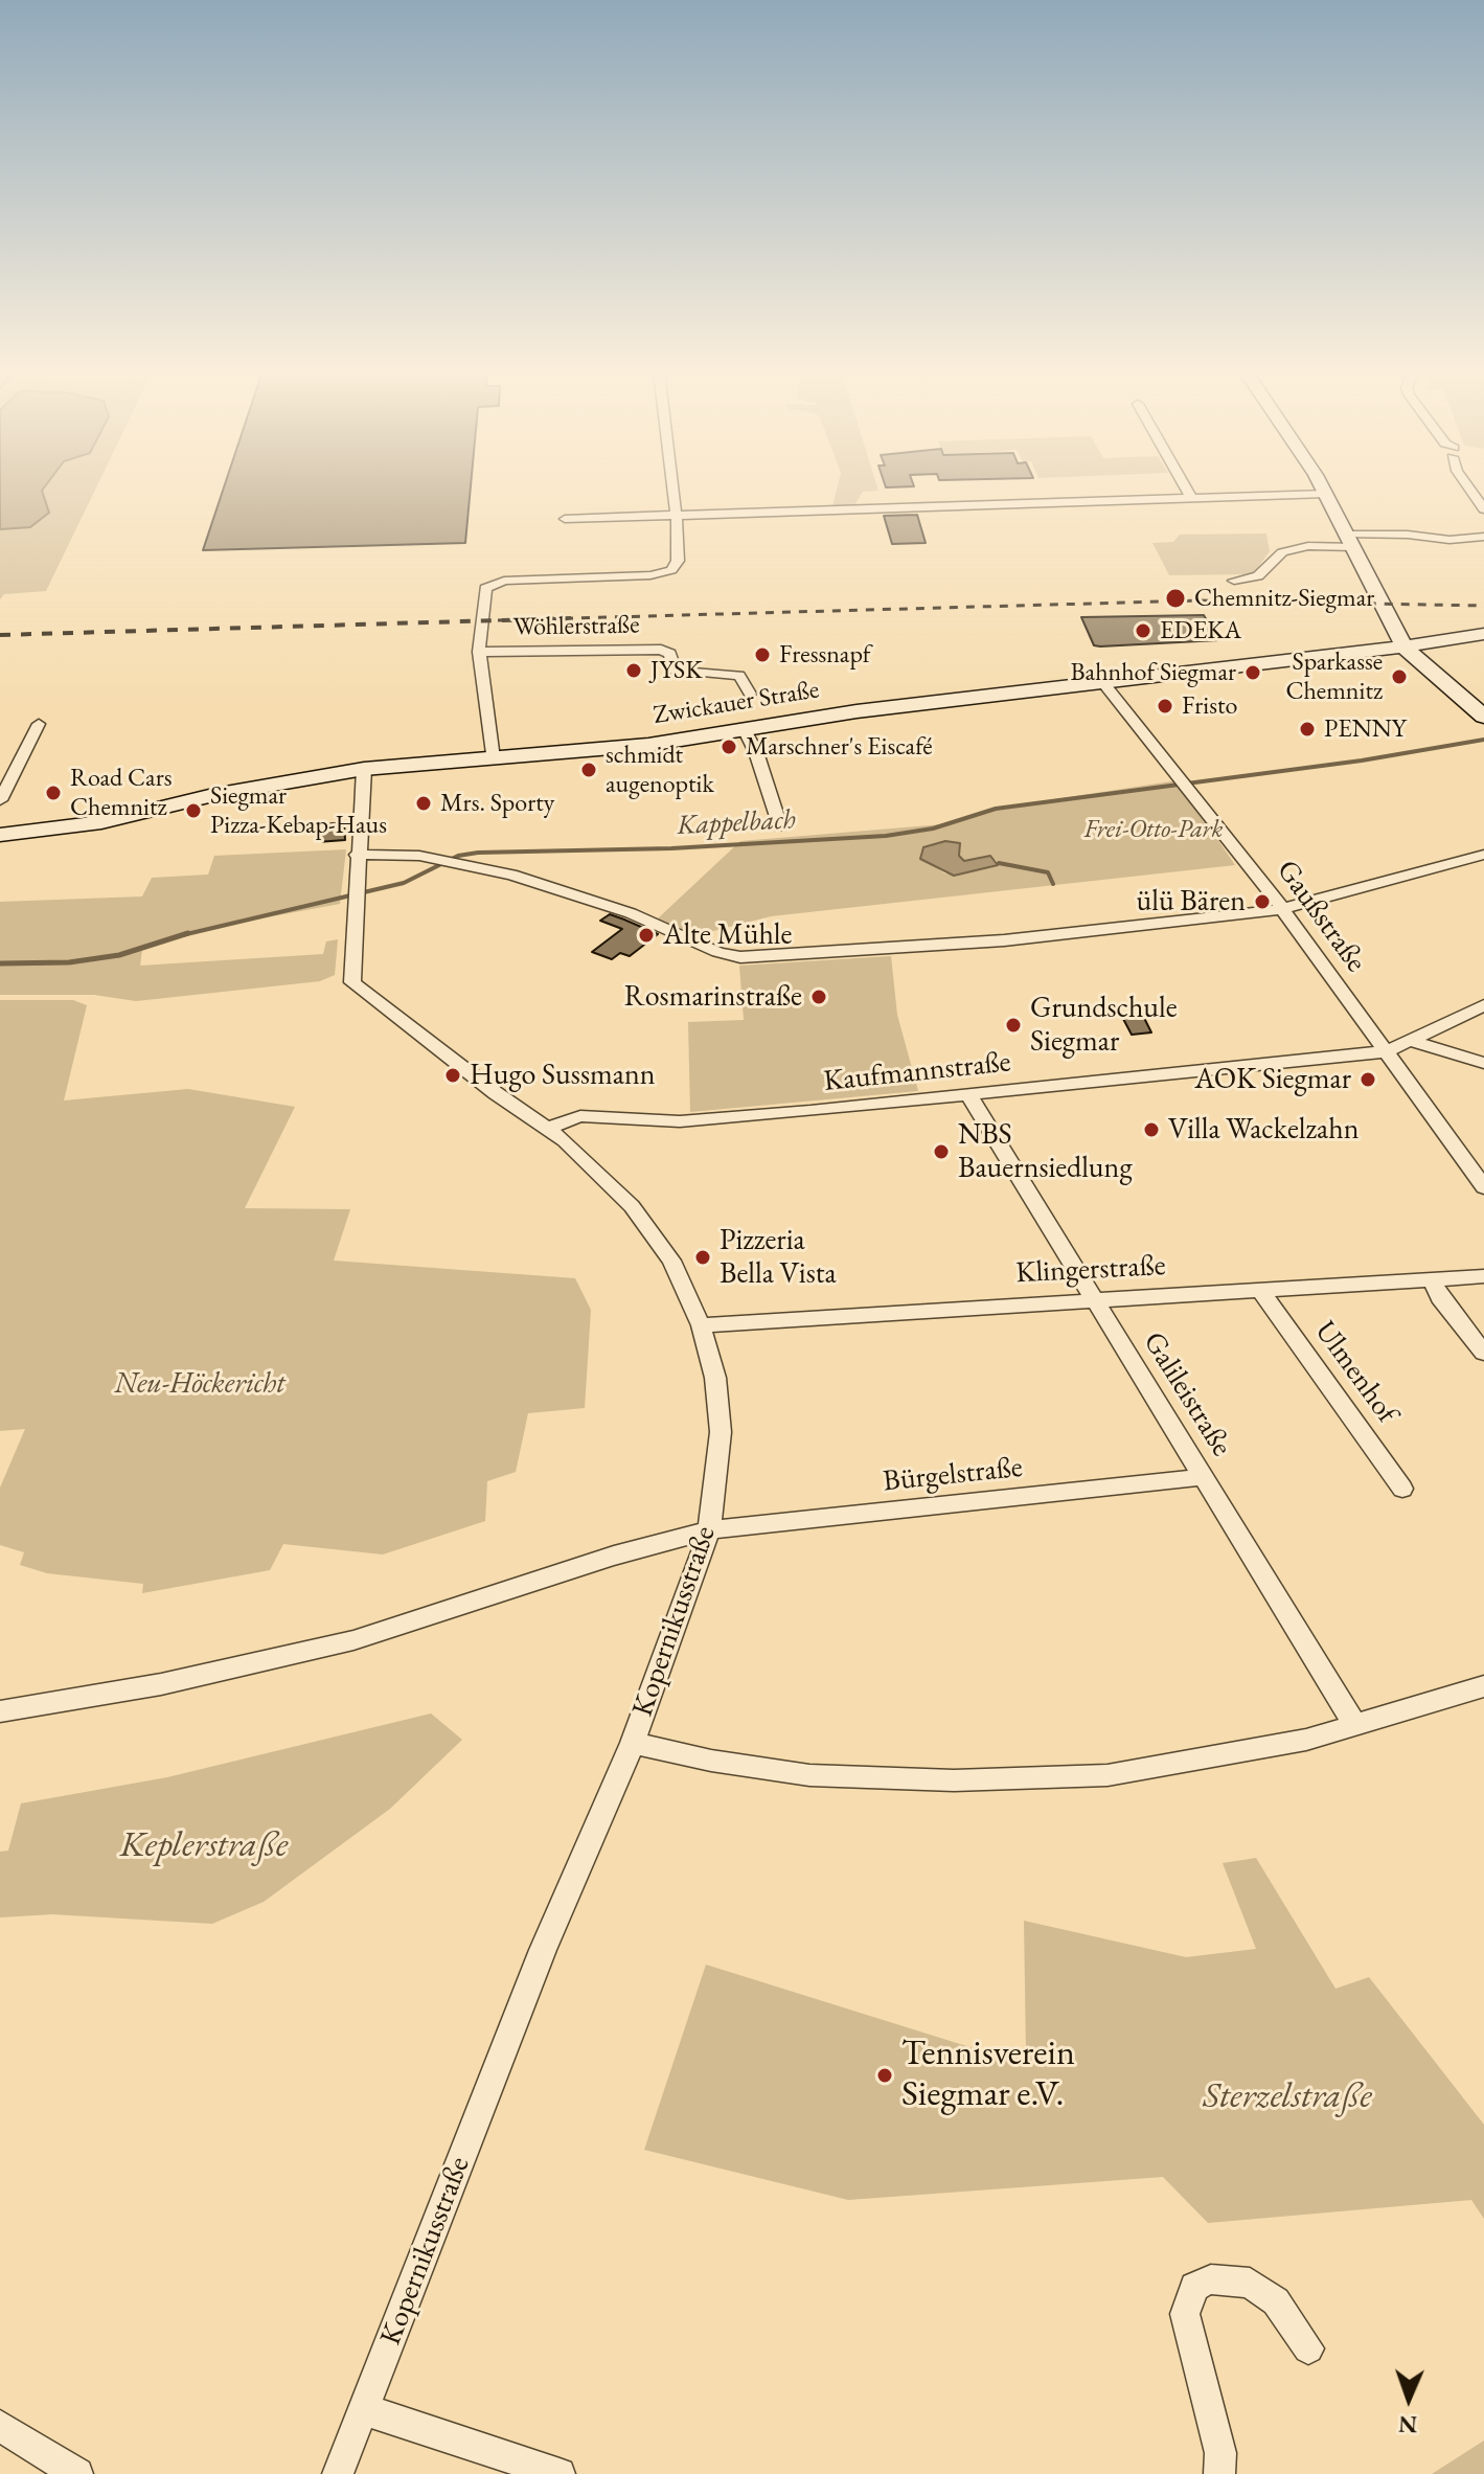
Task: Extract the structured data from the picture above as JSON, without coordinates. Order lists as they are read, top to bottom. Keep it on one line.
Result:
{"streets":{"main road":["Zwickauer Straße"],"street":["Wöhlerstraße","Gaußstraße","Kaufmannstraße","Klingerstraße","Ulmenhof","Galileistraße","Bürgelstraße","Kopernikusstraße"]},"crossings":[["Zwickauer Straße","Gaußstraße"],["Zwickauer Straße","Kopernikusstraße"],["Gaußstraße","Kaufmannstraße"],["Kaufmannstraße","Galileistraße"],["Kaufmannstraße","Kopernikusstraße"],["Klingerstraße","Ulmenhof"],["Klingerstraße","Galileistraße"],["Klingerstraße","Kopernikusstraße"],["Galileistraße","Bürgelstraße"],["Bürgelstraße","Kopernikusstraße"]],"water":["Kappelbach"],"parks":["Frei-Otto-Park","Neu-Höckericht","Keplerstraße","Sterzelstraße"],"places":["Chemnitz-Siegmar","EDEKA","Fressnapf","JYSK","Bahnhof Siegmar","Sparkasse Chemnitz","Fristo","PENNY","Marschner's Eiscafé","schmidt augenoptik","Road Cars Chemnitz","Mrs. Sporty","Siegmar Pizza-Kebap-Haus","ülü Bären","Alte Mühle","Rosmarinstraße","Grundschule Siegmar","Hugo Sussmann","AOK Siegmar","Villa Wackelzahn","NBS Bauernsiedlung","Pizzeria Bella Vista","Tennisverein Siegmar e.V."],"north":"bottom"}
